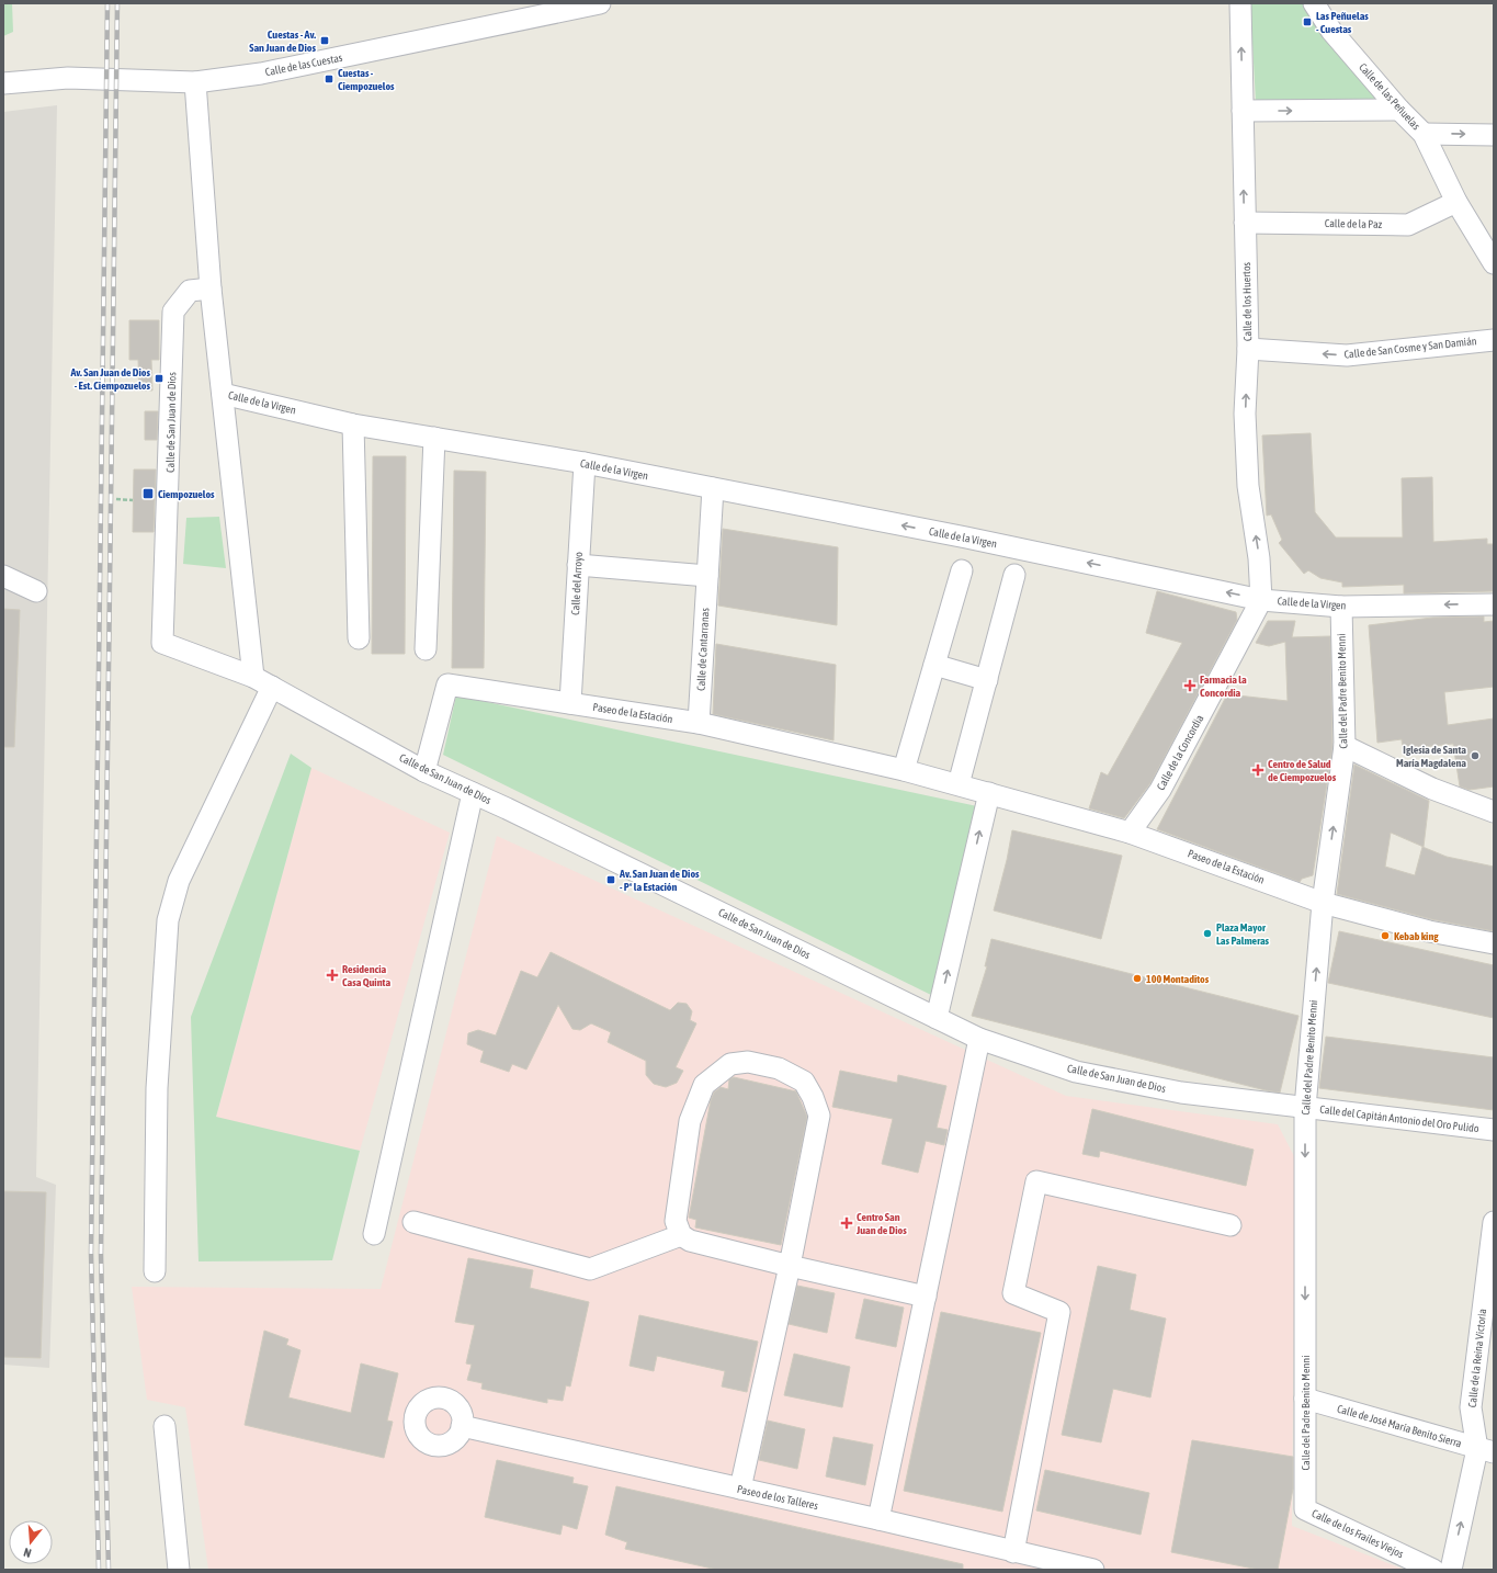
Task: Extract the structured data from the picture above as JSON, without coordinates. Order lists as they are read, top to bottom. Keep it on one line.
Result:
{"streets":{"street":["Calle de las Cuestas","Calle de las Peñuelas","Calle de la Paz","Calle de los Huertos","Calle de San Cosme y San Damián","Calle de la Virgen","Calle de San Juan de Dios","Calle del Arroyo","Calle de Cantarranas","Calle del Padre Benito Menni","Paseo de la Estación","Calle de la Concordia","Calle del Capitán Antonio del Oro Pulido","Calle de la Reina Victoria","Calle de José María Benito Sierra","Paseo de los Talleres","Calle de los Frailes Viejos"]},"crossings":[["Calle de las Peñuelas","Calle de la Paz"],["Calle de la Paz","Calle de los Huertos"],["Calle de los Huertos","Calle de San Cosme y San Damián"],["Calle de los Huertos","Calle de la Virgen"],["Calle de los Huertos","Calle de la Concordia"],["Calle de la Virgen","Calle del Arroyo"],["Calle de la Virgen","Calle de Cantarranas"],["Calle de la Virgen","Calle del Padre Benito Menni"],["Calle de la Virgen","Calle de la Concordia"],["Calle de San Juan de Dios","Calle del Padre Benito Menni"],["Calle de San Juan de Dios","Paseo de la Estación"],["Calle de San Juan de Dios","Calle del Capitán Antonio del Oro Pulido"],["Calle del Arroyo","Paseo de la Estación"],["Calle de Cantarranas","Paseo de la Estación"],["Calle del Padre Benito Menni","Paseo de la Estación"],["Calle del Padre Benito Menni","Calle del Capitán Antonio del Oro Pulido"],["Calle del Padre Benito Menni","Calle de José María Benito Sierra"],["Calle del Padre Benito Menni","Calle de los Frailes Viejos"],["Paseo de la Estación","Calle de la Concordia"],["Calle de la Reina Victoria","Calle de José María Benito Sierra"]],"one_way":["Calle de los Huertos","Calle de San Cosme y San Damián","Calle de la Virgen"],"places":{"transit":["Las Peñuelas - Cuestas","Cuestas - Av. San Juan de Dios","Cuestas - Ciempozuelos","Av. San Juan de Dios - Est. Ciempozuelos","Ciempozuelos","Av. San Juan de Dios - Pº la Estación"],"health":["Farmacia la Concordia","Centro de Salud de Ciempozuelos","Residencia Casa Quinta","Centro San Juan de Dios"],"other":["Iglesia de Santa María Magdalena","Plaza Mayor Las Palmeras","Kebab king","100 Montaditos"]},"north":"bottom"}
